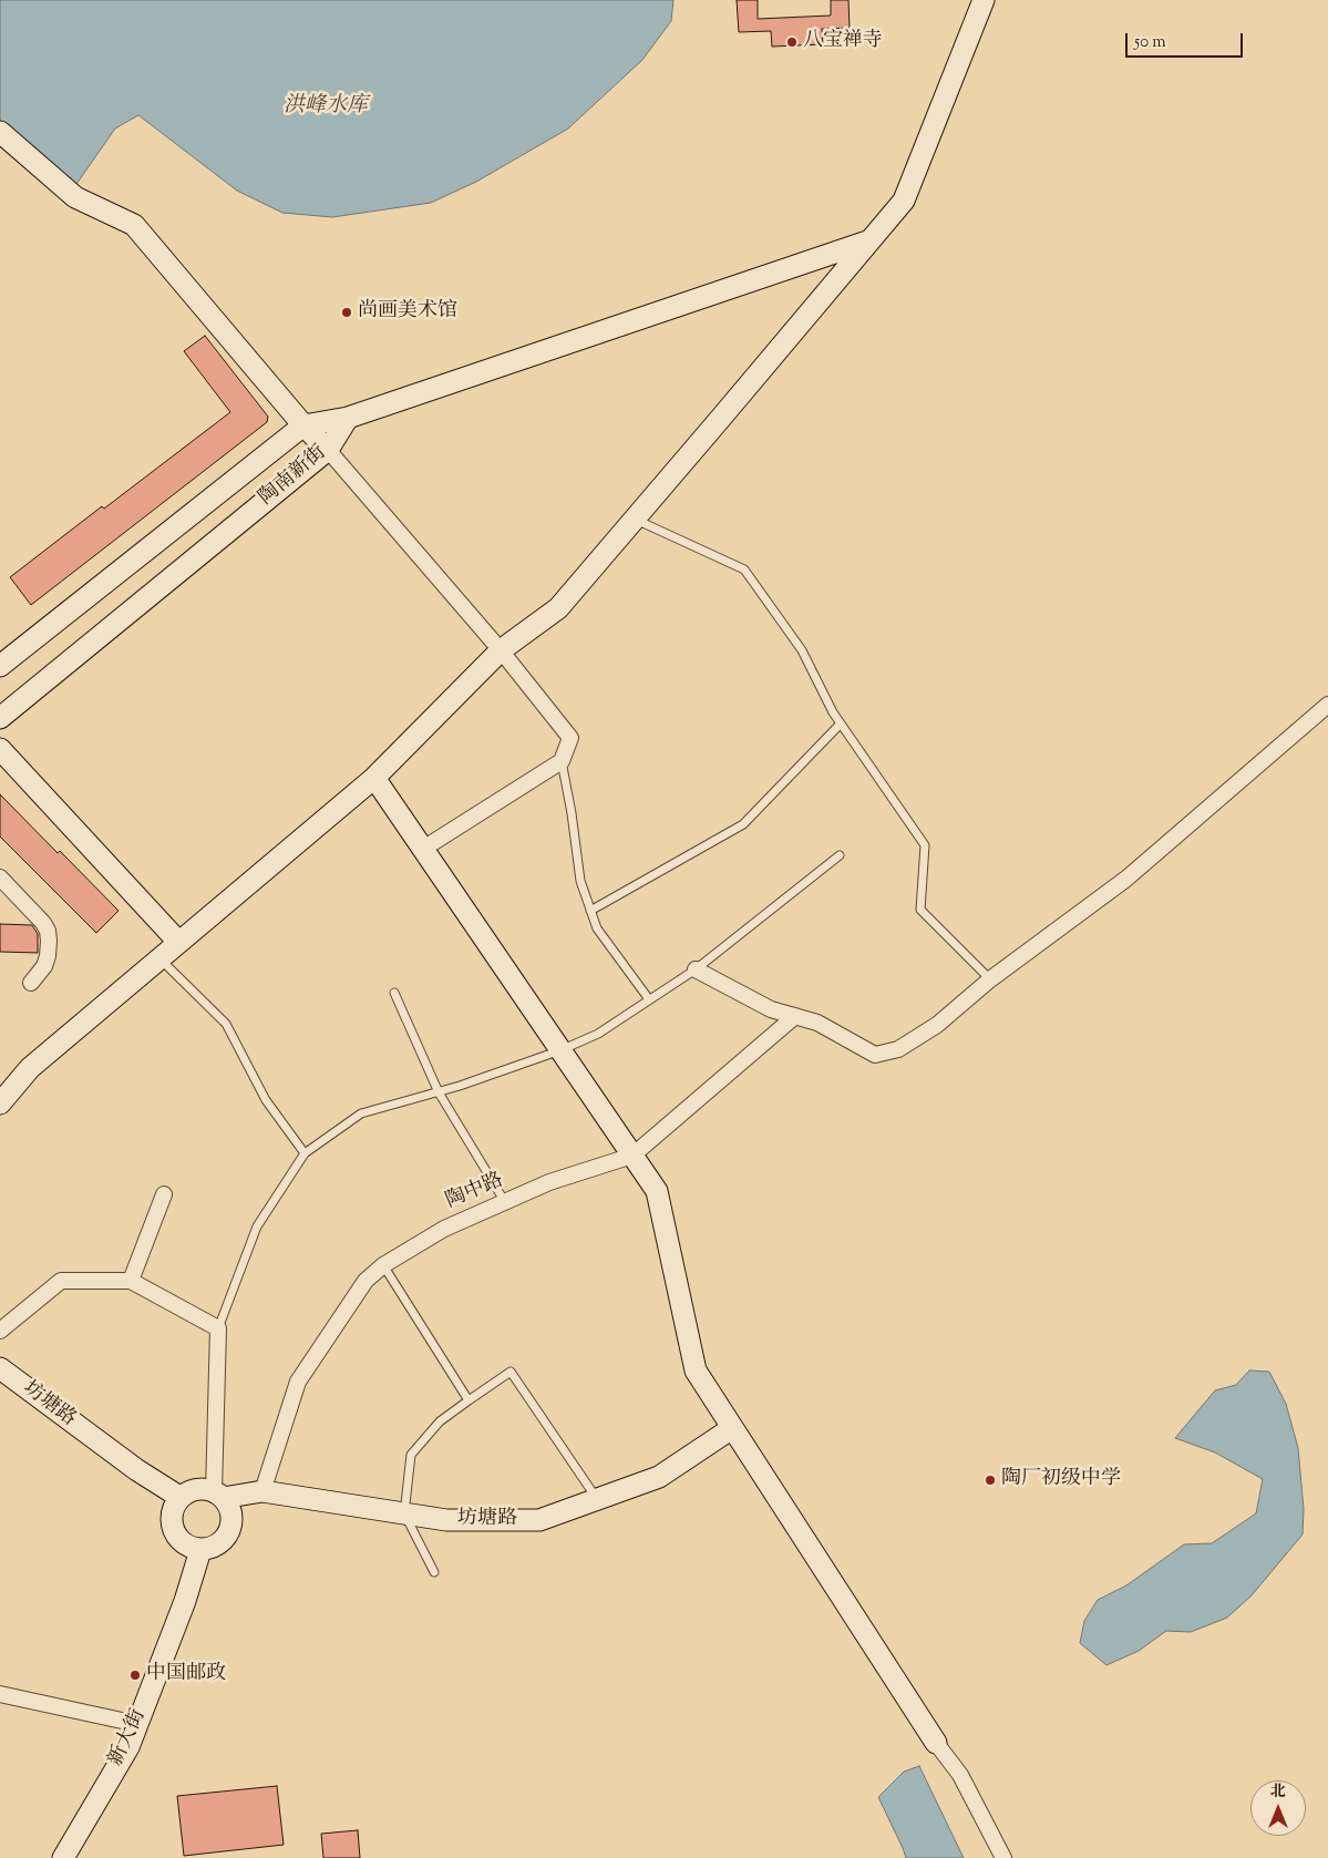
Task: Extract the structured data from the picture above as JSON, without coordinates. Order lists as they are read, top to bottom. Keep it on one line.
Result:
{"streets":{"street":["陶南新街","陶中路","坊塘路","新大街"]},"crossings":[["陶中路","坊塘路"],["坊塘路","新大街"]],"water":["洪峰水库"],"places":["八宝禅寺","尚画美术馆","陶厂初级中学","中国邮政"],"scale_bar":"50 m","north":"top"}
